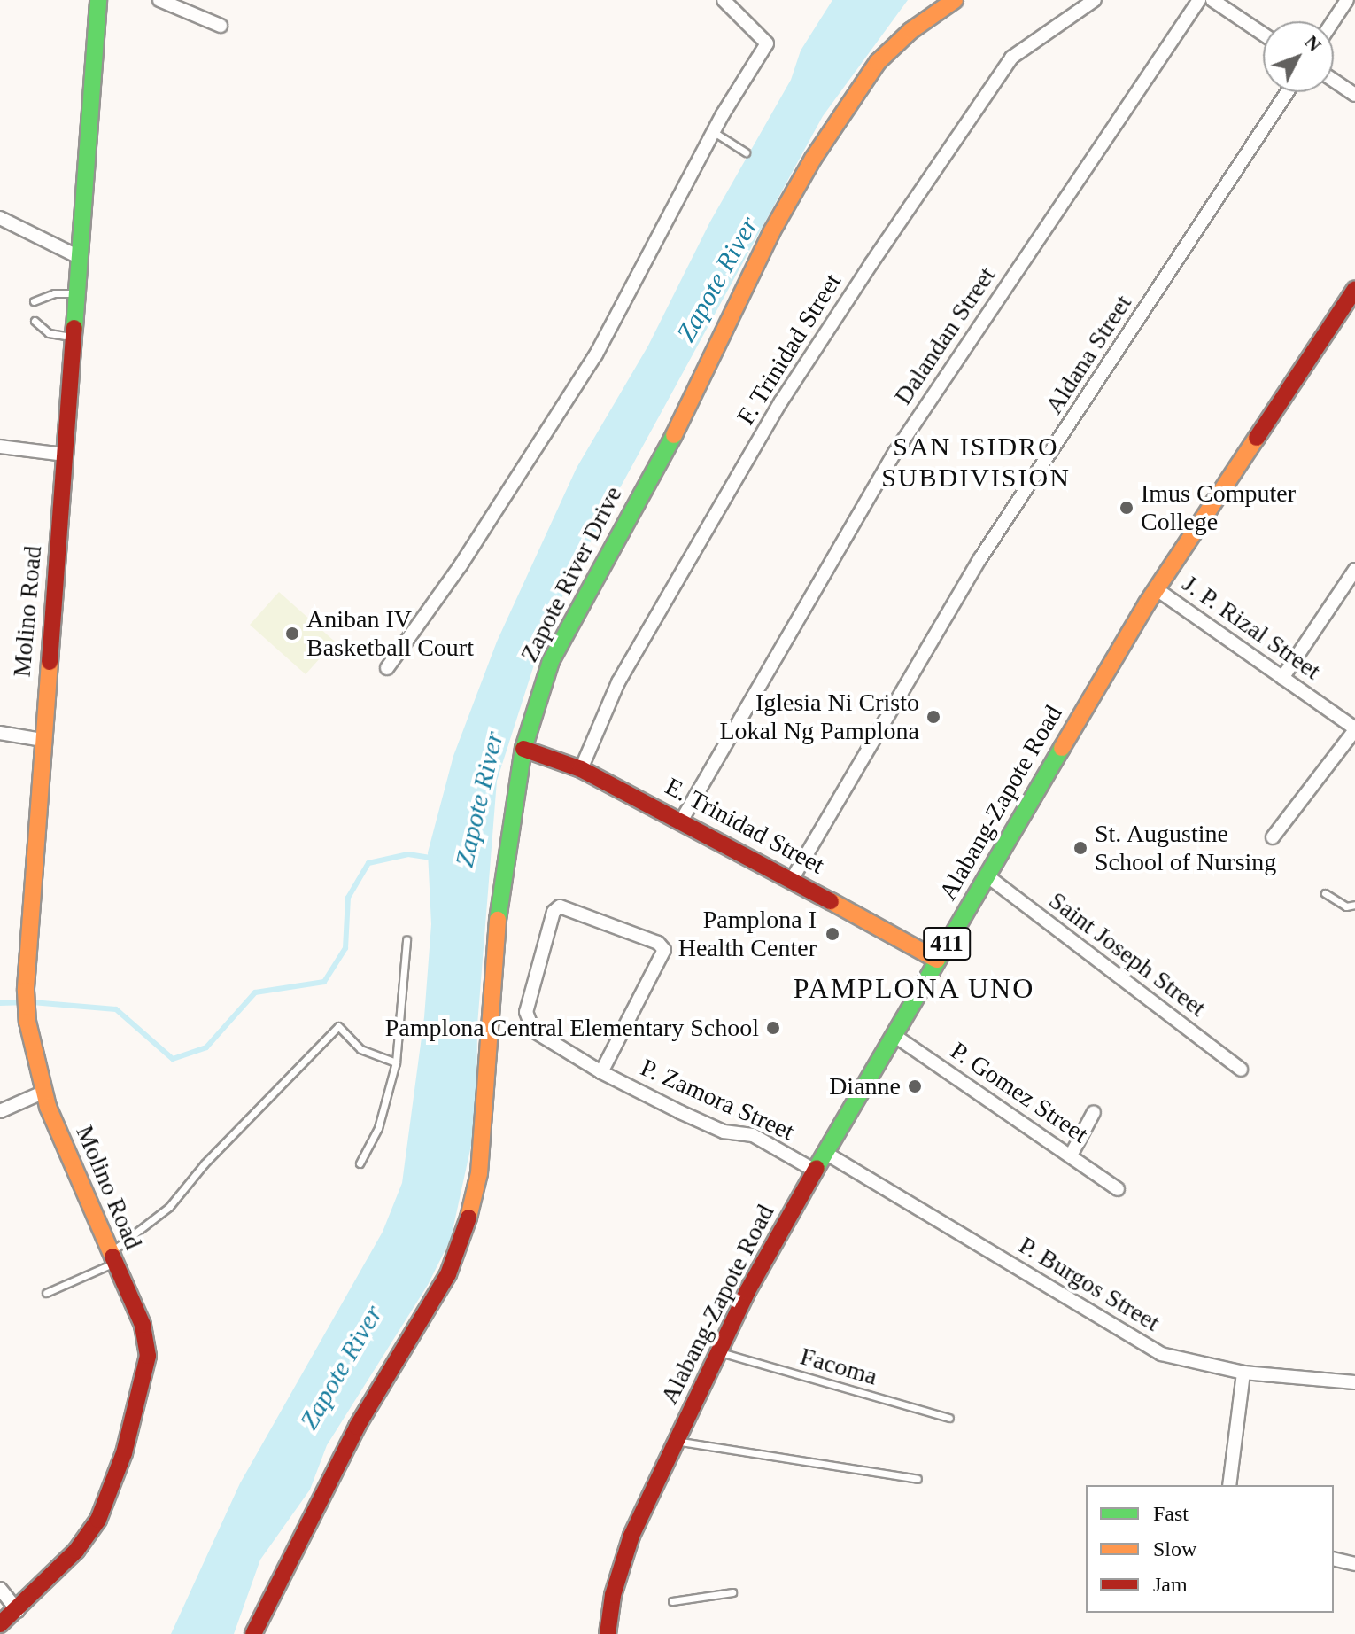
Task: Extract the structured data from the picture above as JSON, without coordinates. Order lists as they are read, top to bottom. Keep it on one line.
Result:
{"streets":{"main road":["Zapote River Drive","Molino Road","Alabang-Zapote Road","E. Trinidad Street","411"],"street":["Dalandan Street","F. Trinidad Street","Aldana Street","J. P. Rizal Street","Saint Joseph Street","P. Gomez Street","P. Zamora Street","P. Burgos Street"],"lane":["Facoma"]},"crossings":[["Dalandan Street","E. Trinidad Street"],["F. Trinidad Street","E. Trinidad Street"],["Aldana Street","E. Trinidad Street"],["Zapote River Drive","E. Trinidad Street"],["J. P. Rizal Street","Alabang-Zapote Road"],["Alabang-Zapote Road","E. Trinidad Street"],["Alabang-Zapote Road","Saint Joseph Street"],["Alabang-Zapote Road","P. Gomez Street"],["Alabang-Zapote Road","P. Zamora Street"],["Alabang-Zapote Road","P. Burgos Street"],["Alabang-Zapote Road","Facoma"]],"districts":["SAN ISIDRO SUBDIVISION","PAMPLONA UNO"],"water":["Zapote River"],"places":["Imus Computer College","Aniban IV Basketball Court","Iglesia Ni Cristo Lokal Ng Pamplona","St. Augustine School of Nursing","Pamplona I Health Center","Pamplona Central Elementary School","Dianne"],"legend":["Fast","Slow","Jam"],"north":"top right"}
